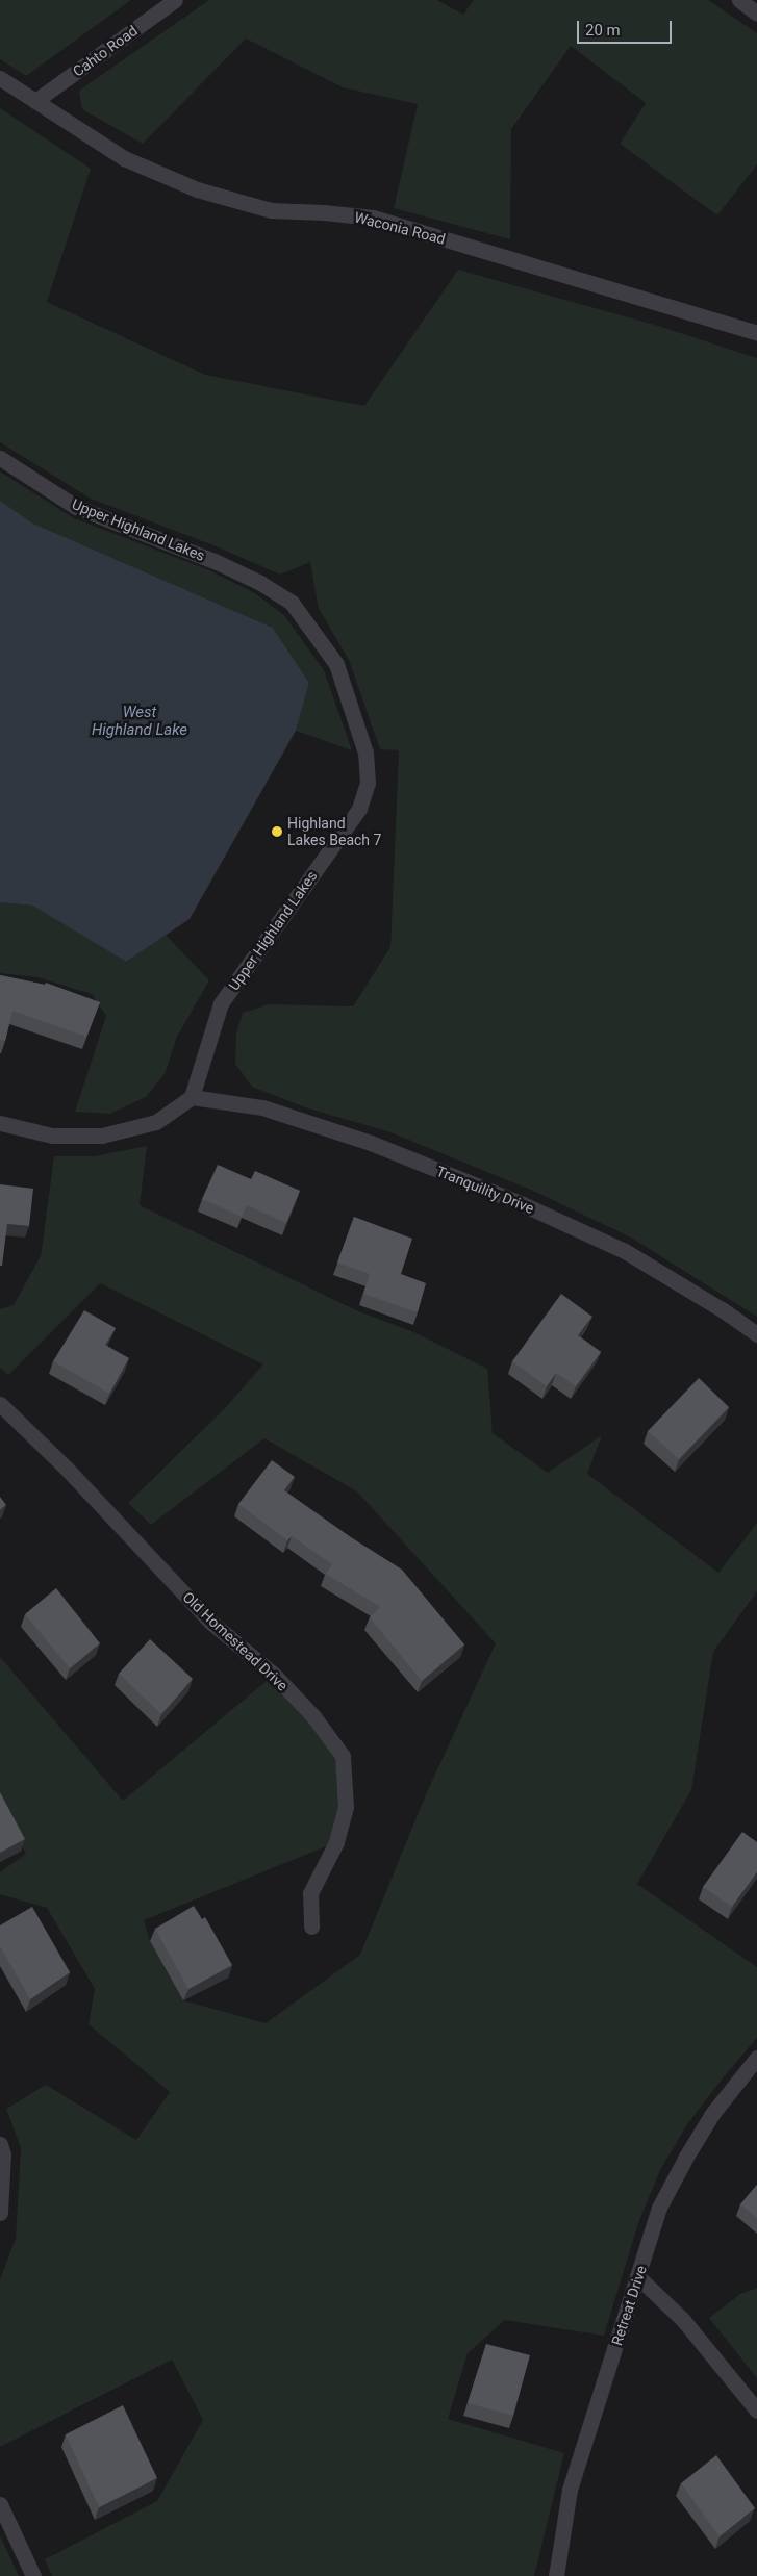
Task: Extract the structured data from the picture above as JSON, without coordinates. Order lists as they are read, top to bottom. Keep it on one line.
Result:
{"streets":{"street":["Cahto Road","Waconia Road","Upper Highland Lakes","Tranquility Drive","Old Homestead Drive","Retreat Drive"]},"crossings":[["Cahto Road","Waconia Road"],["Upper Highland Lakes","Tranquility Drive"]],"water":["West Highland Lake"],"places":["Highland Lakes Beach 7"],"scale_bar":"20 m"}
